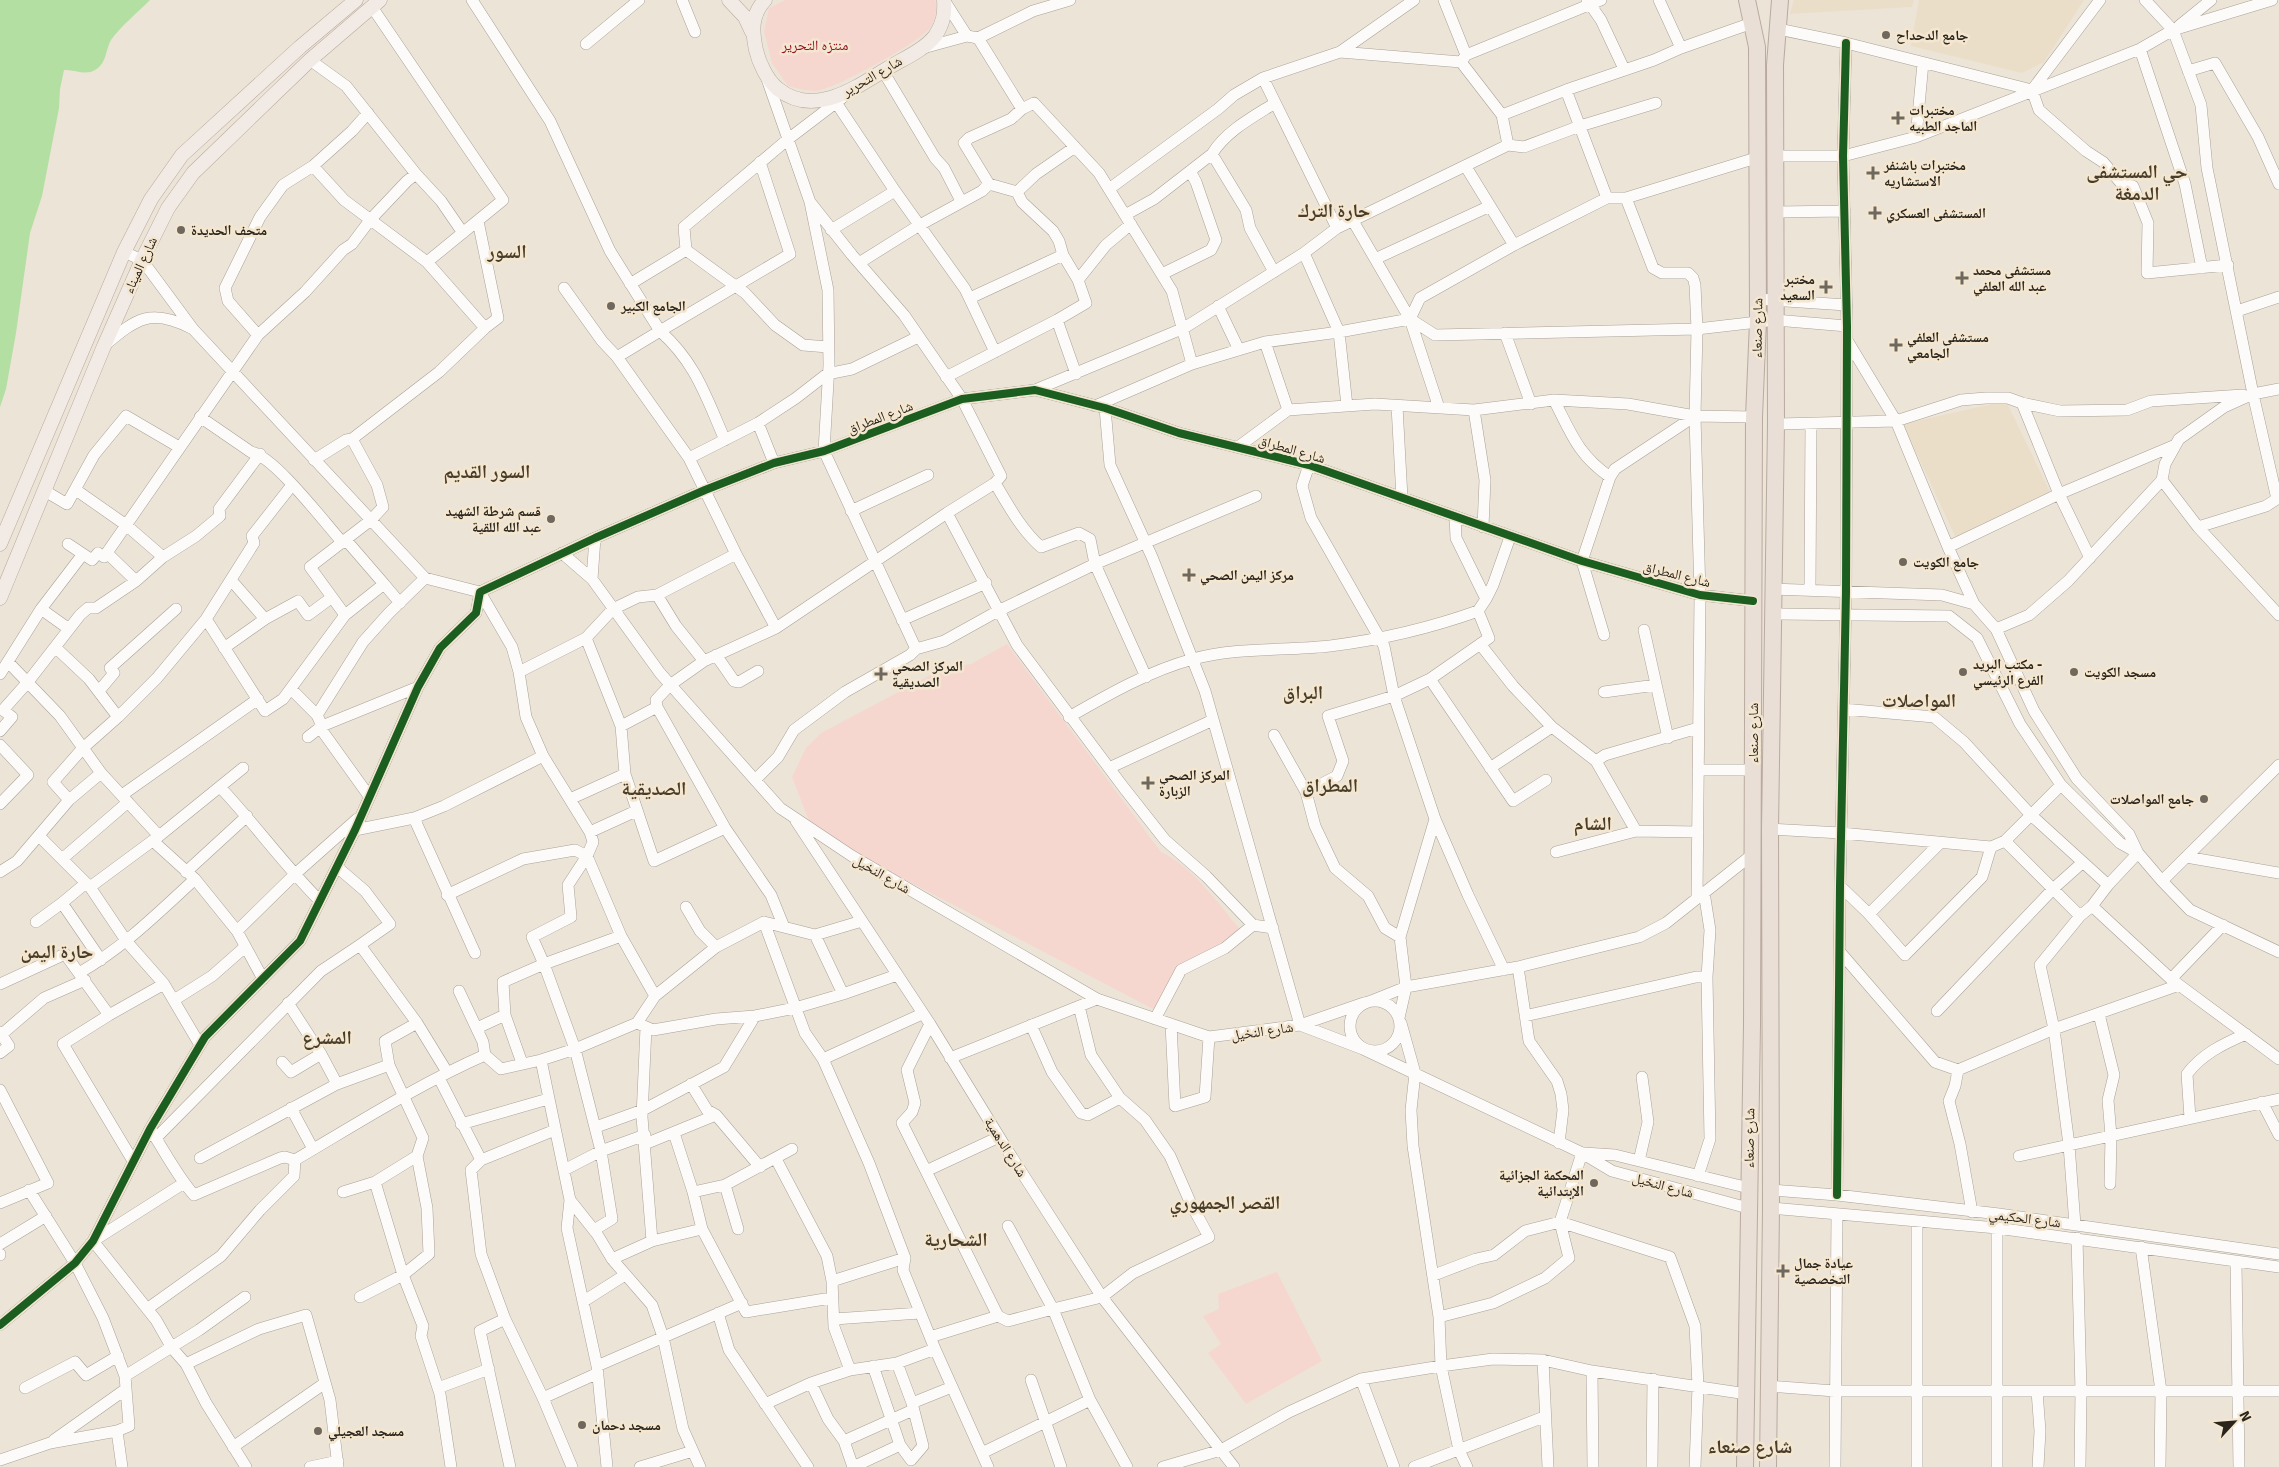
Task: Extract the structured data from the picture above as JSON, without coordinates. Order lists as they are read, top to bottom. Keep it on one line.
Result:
{"streets":{"highway":["شارع صنعاء"],"main road":["شارع التحرير","شارع الميناء"],"street":["شارع المطراق","شارع النخيل","شارع الدهمية","شارع الحكيمي"]},"crossings":[["شارع التحرير","شارع المطراق"],["شارع صنعاء","شارع المطراق"],["شارع صنعاء","شارع النخيل"],["شارع صنعاء","شارع الحكيمي"],["شارع النخيل","شارع الدهمية"]],"districts":["حي المستشفى الدمغة","حارة الترك","السور","السور القديم","البراق","المواصلات","المطراق","الصديقية","الشام","حارة اليمن","المشرع","القصر الجمهوري","الشحارية","شارع صنعاء"],"parks":["منتزه التحرير"],"places":{"other":["جامع الدحداح","متحف الحديدة","الجامع الكبير","قسم شرطة الشهيد عبد الله اللقية","جامع الكويت","مكتب البريد - الفرع الرئيسي","مسجد الكويت","جامع المواصلات","المحكمة الجزائية الإبتدائية","مسجد دحمان","مسجد العجيلي"],"health":["مختبرات الماجد الطبيه","مختبرات باشنفر الاستشاريه","المستشفى العسكري","مستشفى محمد عبد الله العلفي","مختبر السعيد","مستشفى العلفي الجامعي","مركز اليمن الصحي","المركز الصحي الصديقية","المركز الصحي الزبارة","عيادة جمال التخصصية"]},"north":"top right"}
